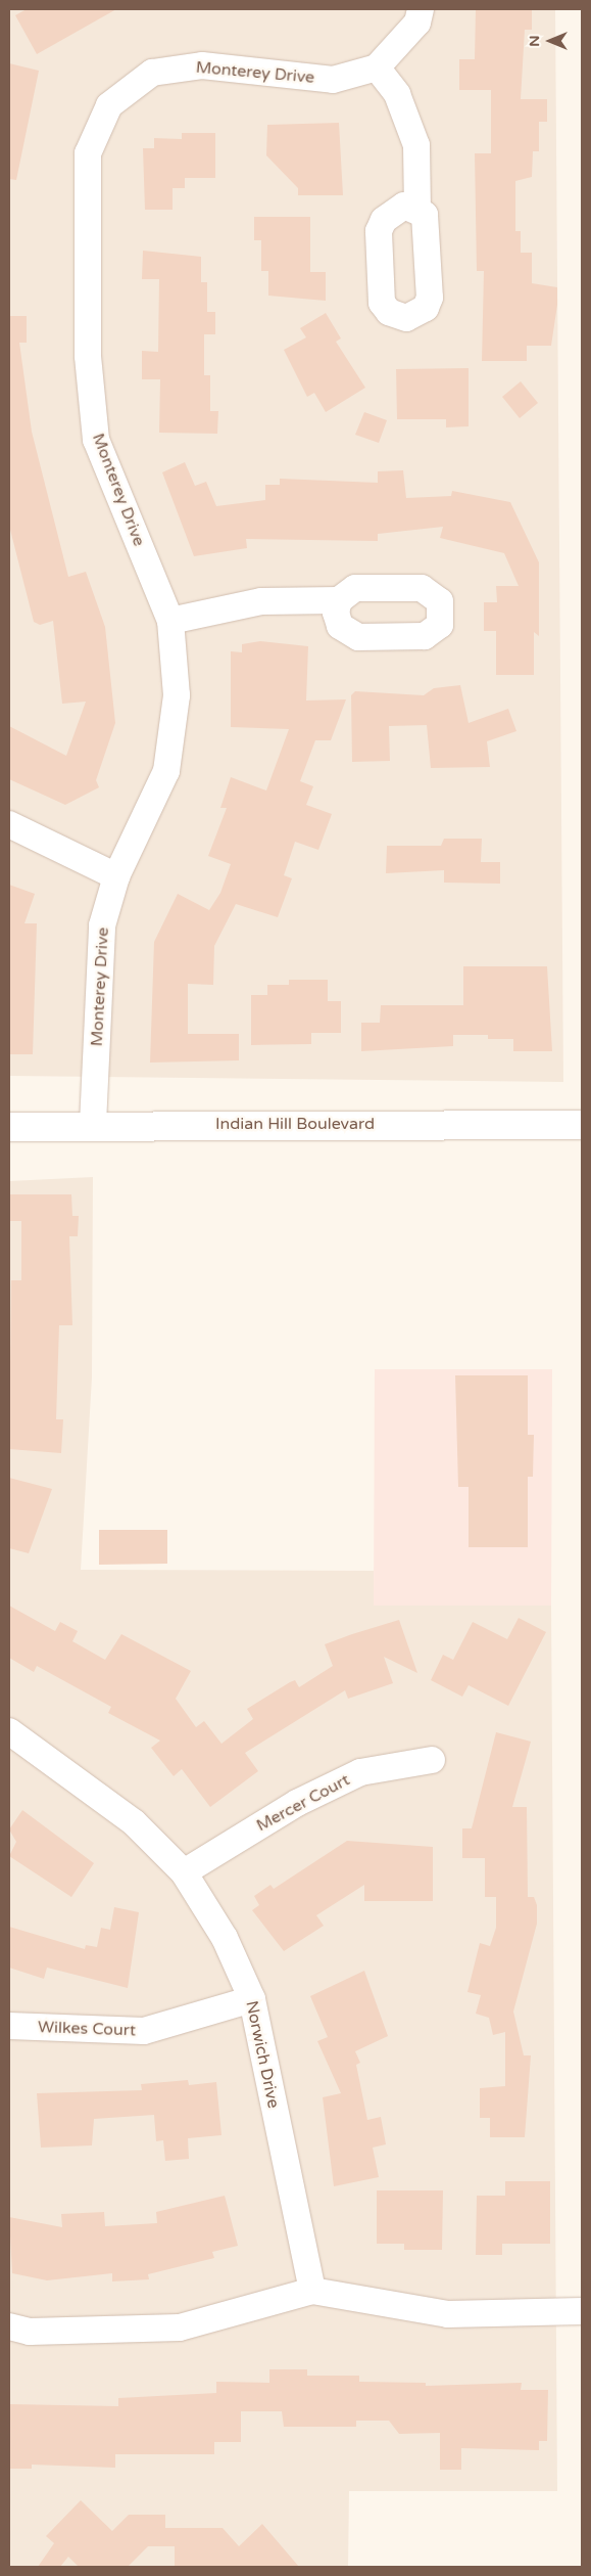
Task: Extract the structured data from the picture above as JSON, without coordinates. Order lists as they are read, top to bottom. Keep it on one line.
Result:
{"streets":{"street":["Monterey Drive","Indian Hill Boulevard","Mercer Court","Wilkes Court","Norwich Drive"]},"crossings":[["Monterey Drive","Indian Hill Boulevard"],["Mercer Court","Norwich Drive"],["Wilkes Court","Norwich Drive"]],"north":"left"}
